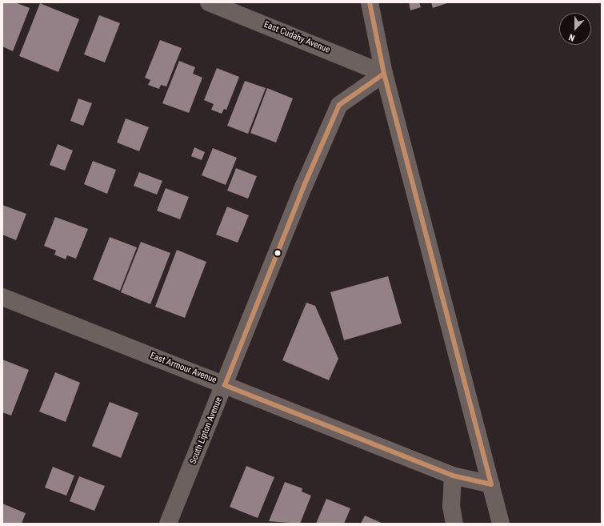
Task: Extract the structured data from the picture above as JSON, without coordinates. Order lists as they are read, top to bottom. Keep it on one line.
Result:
{"streets":{"street":["East Cudahy Avenue","East Armour Avenue","South Lipton Avenue"]},"crossings":[["East Cudahy Avenue","South Lipton Avenue"],["East Armour Avenue","South Lipton Avenue"]],"north":"bottom"}
